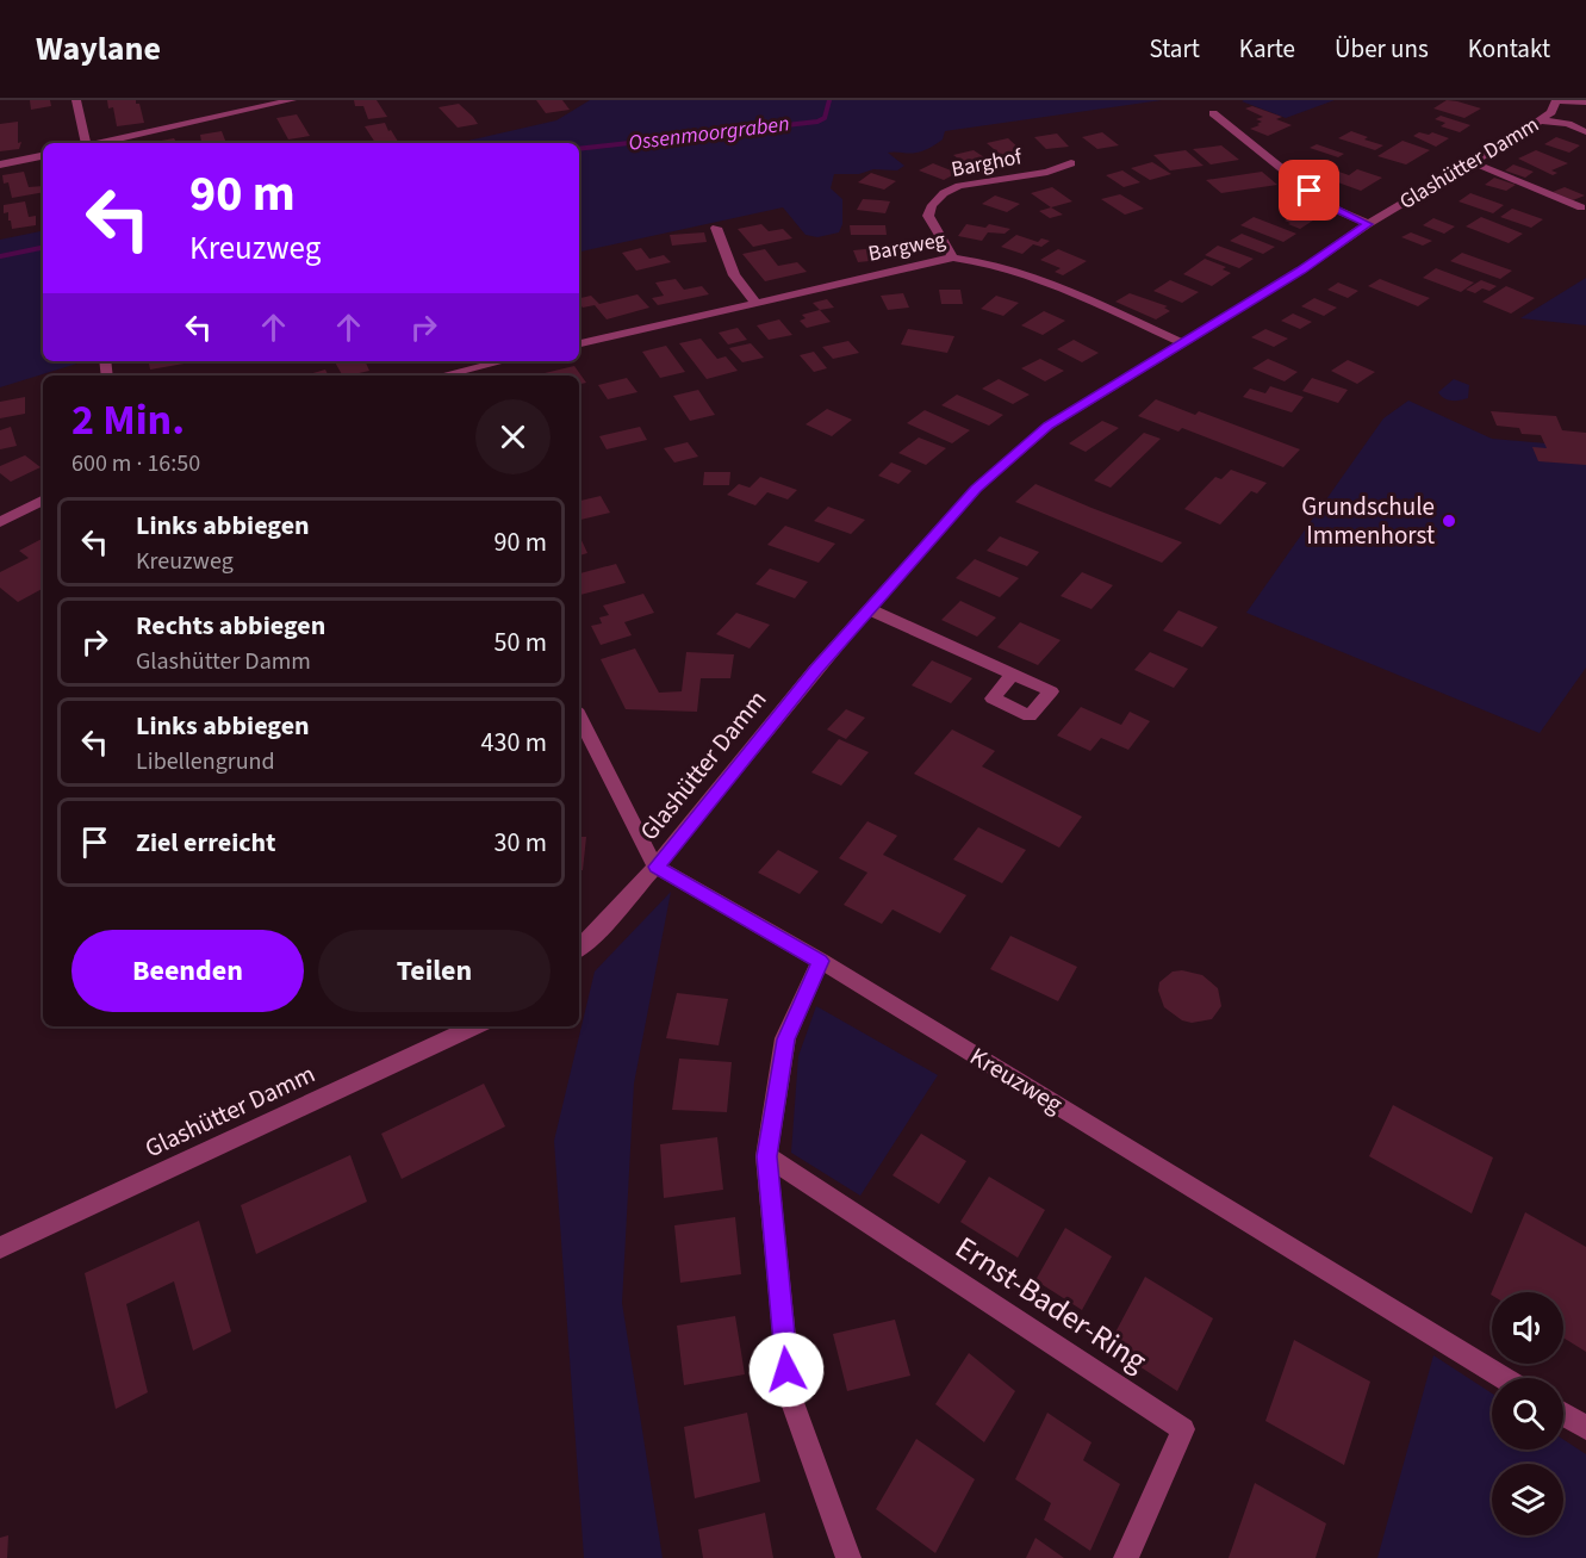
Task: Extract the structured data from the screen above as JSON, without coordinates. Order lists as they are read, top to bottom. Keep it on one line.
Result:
{"streets":{"street":["Barghof","Glashütter Damm","Bargweg","Kreuzweg","Ernst-Bader-Ring"]},"crossings":[["Barghof","Bargweg"],["Glashütter Damm","Bargweg"],["Glashütter Damm","Kreuzweg"]],"water":["Ossenmoorgraben"],"places":["Grundschule Immenhorst"],"page":{"header":"Waylane","nav":["Start","Karte","Über uns","Kontakt"],"turn":["90 m","Kreuzweg"],"heading":["2 Min.","600 m · 16:50"],"list":[{"name":"Links abbiegen","note":"Kreuzweg","value":"90 m"},{"name":"Rechts abbiegen","note":"Glashütter Damm","value":"50 m"},{"name":"Links abbiegen","note":"Libellengrund","value":"430 m"},{"name":"Ziel erreicht","value":"30 m"}],"buttons":["Beenden","Teilen"]}}
